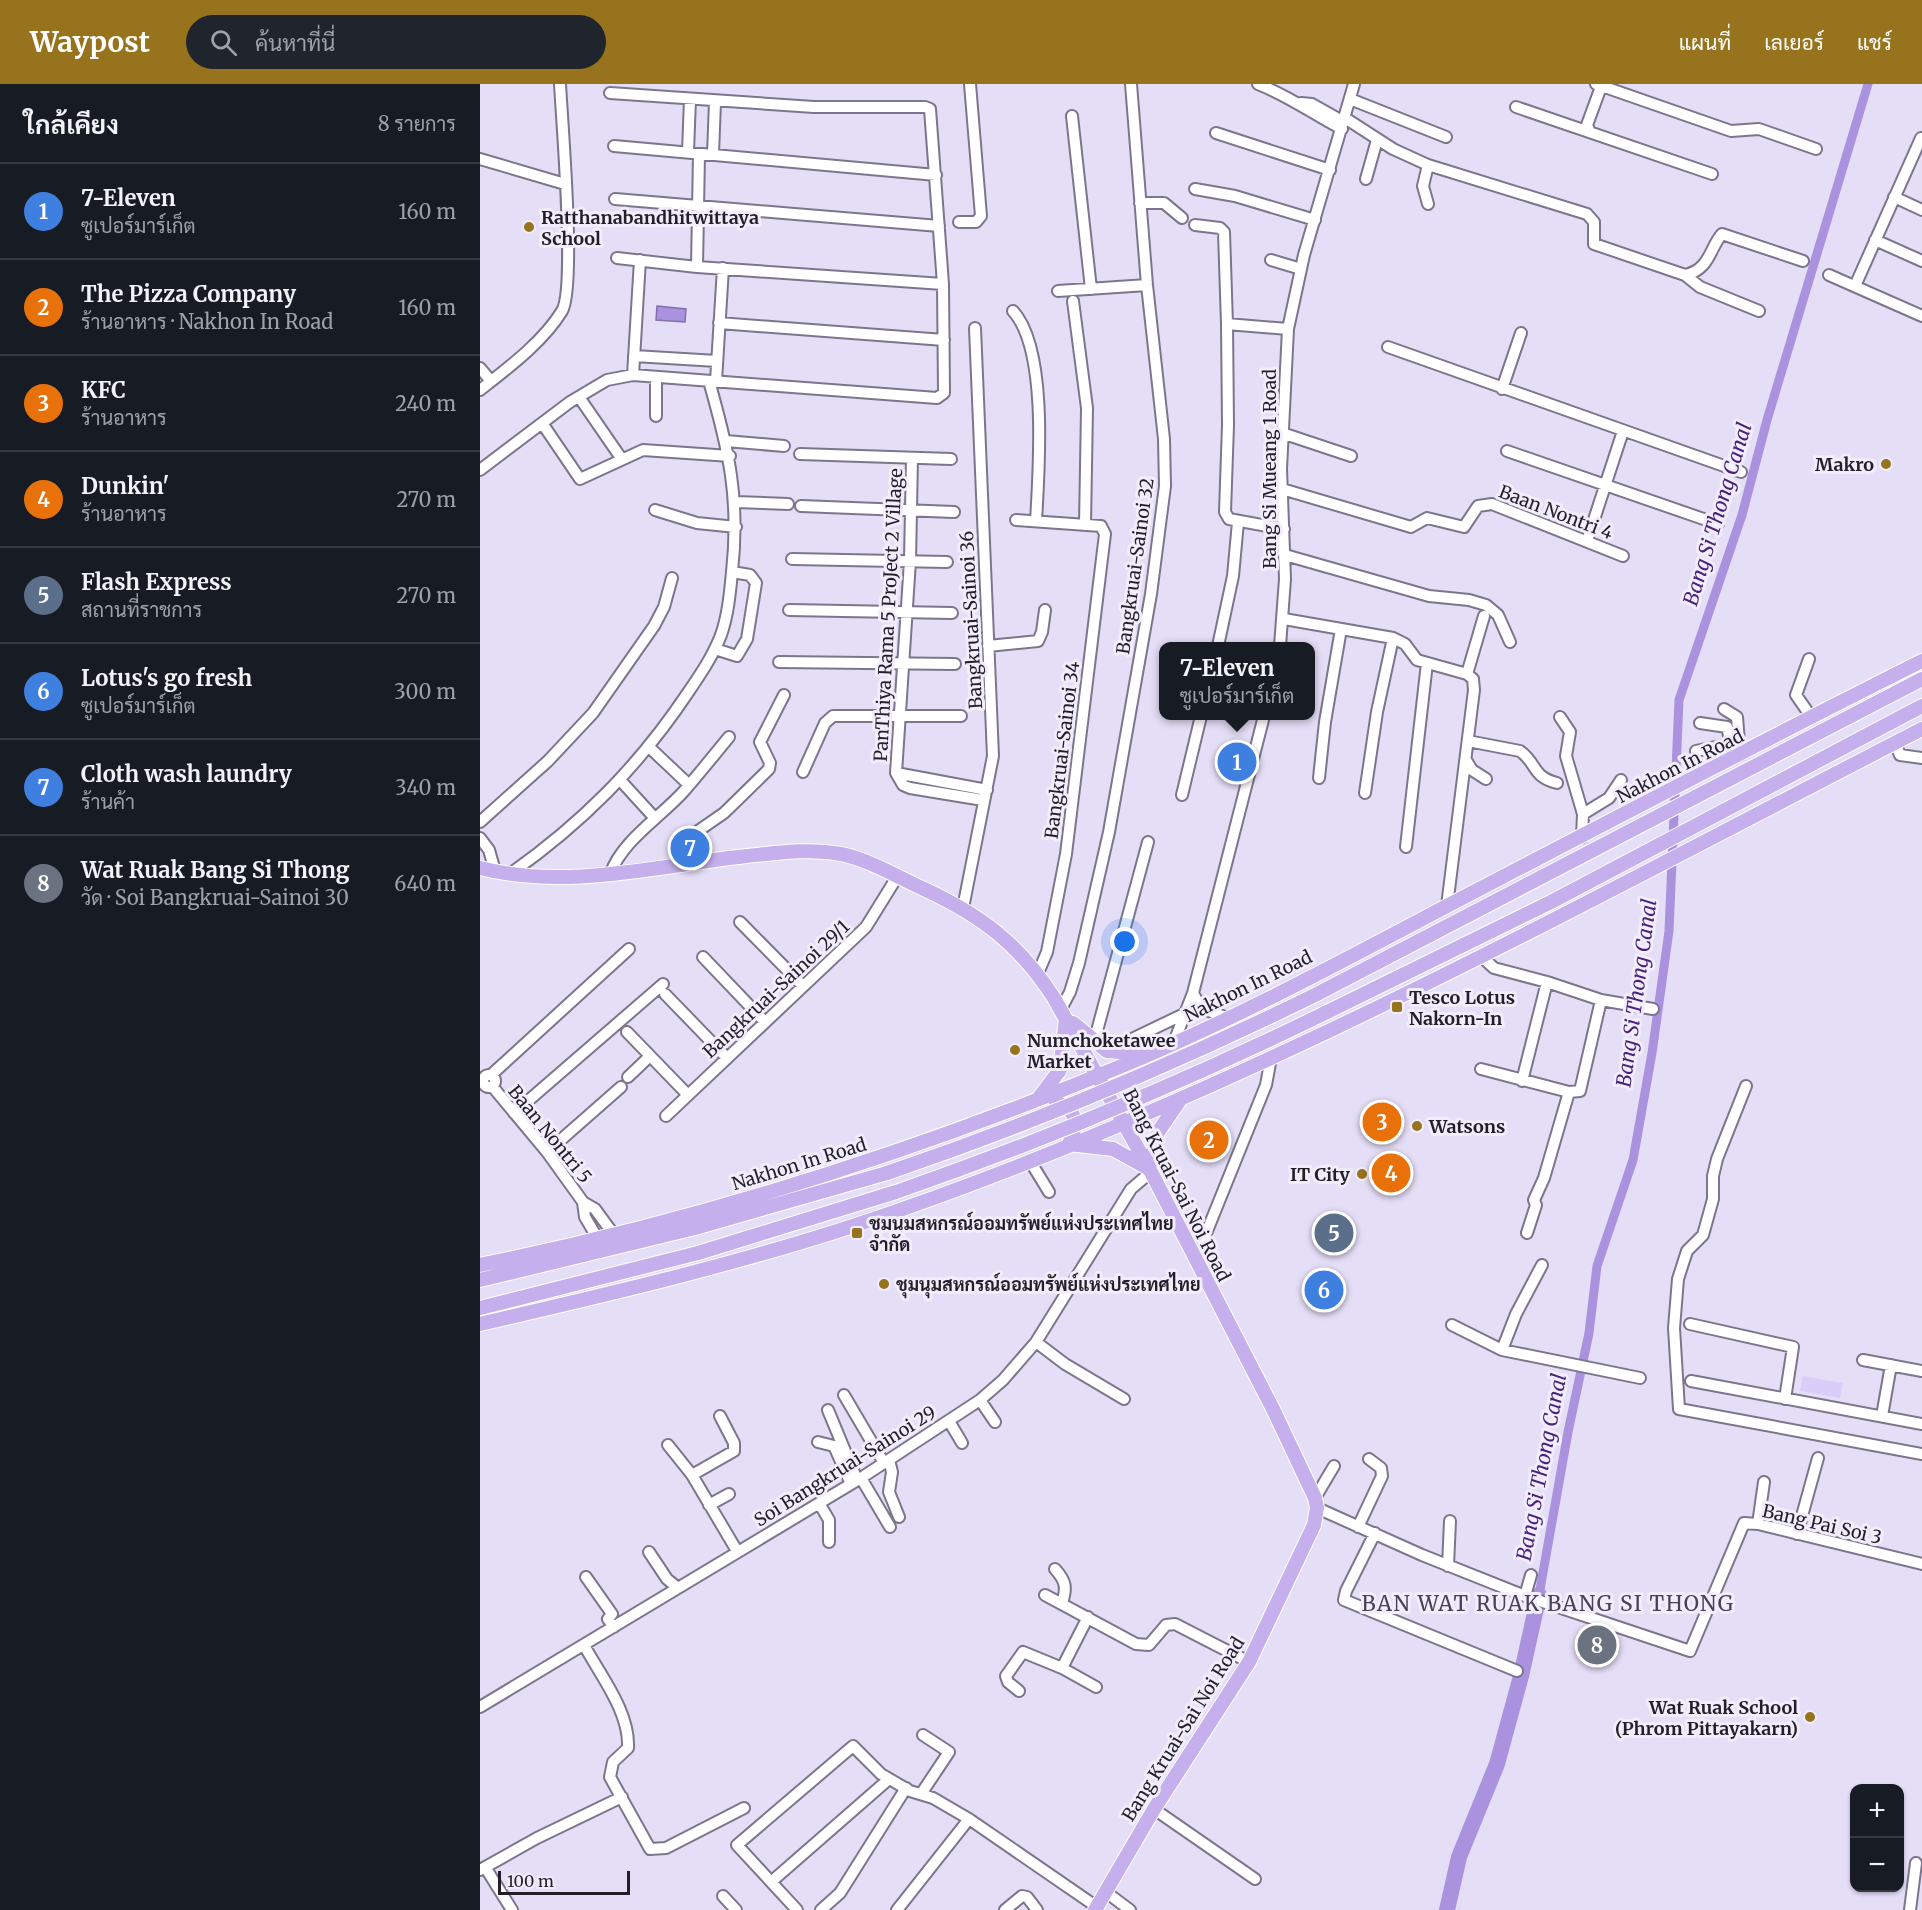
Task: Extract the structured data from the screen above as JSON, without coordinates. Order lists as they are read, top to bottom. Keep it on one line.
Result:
{"streets":{"main road":["Nakhon In Road","Bang Kruai-Sai Noi Road"],"street":["Bang Si Mueang 1 Road","Baan Nontri 4","Bangkruai-Sainoi 32","PanThiya Rama 5 ProJect 2 Village","Bangkruai-Sainoi 36","Bangkruai-Sainoi 34","Bangkruai-Sainoi 29/1","Baan Nontri 5","Soi Bangkruai-Sainoi 29","Bang Pai Soi 3"]},"crossings":[["Bang Si Mueang 1 Road","Baan Nontri 4"],["Bangkruai-Sainoi 32","Bang Kruai-Sai Noi Road"],["PanThiya Rama 5 ProJect 2 Village","Bangkruai-Sainoi 36"],["Bangkruai-Sainoi 36","Bang Kruai-Sai Noi Road"],["Bangkruai-Sainoi 34","Bang Kruai-Sai Noi Road"],["Nakhon In Road","Baan Nontri 5"],["Nakhon In Road","Bang Kruai-Sai Noi Road"],["Bangkruai-Sainoi 29/1","Bang Kruai-Sai Noi Road"],["Bang Kruai-Sai Noi Road","Soi Bangkruai-Sainoi 29"]],"districts":["BAN WAT RUAK BANG SI THONG"],"water":["Bang Si Thong Canal"],"places":{"other":["Ratthanabandhitwittaya School","Makro","Numchoketawee Market","Watsons","IT City","ชุมนุมสหกรณ์ออมทรัพย์แห่งประเทศไทย","Wat Ruak School (Phrom Pittayakarn)"],"transit":["Tesco Lotus Nakorn-In","ชุมนุมสหกรณ์ออมทรัพย์แห่งประเทศไทย จำกัด"]},"scale_bar":"100 m","page":{"header":"Waypost","search":"ค้นหาที่นี่","nav":["แผนที่","เลเยอร์","แชร์"],"heading":["ใกล้เคียง","8 รายการ"],"list":[{"mark":"1","name":"7-Eleven","note":"ซูเปอร์มาร์เก็ต","value":"160 m"},{"mark":"2","name":"The Pizza Company","note":"ร้านอาหาร · Nakhon In Road","value":"160 m"},{"mark":"3","name":"KFC","note":"ร้านอาหาร","value":"240 m"},{"mark":"4","name":"Dunkin'","note":"ร้านอาหาร","value":"270 m"},{"mark":"5","name":"Flash Express","note":"สถานที่ราชการ","value":"270 m"},{"mark":"6","name":"Lotus's go fresh","note":"ซูเปอร์มาร์เก็ต","value":"300 m"},{"mark":"7","name":"Cloth wash laundry","note":"ร้านค้า","value":"340 m"},{"mark":"8","name":"Wat Ruak Bang Si Thong","note":"วัด · Soi Bangkruai-Sainoi 30","value":"640 m"}],"popup":["7-Eleven","ซูเปอร์มาร์เก็ต"],"pins":["1","7","3","2","4","5","6","8"],"map_buttons":["+","−"],"scale":"100 m"}}
